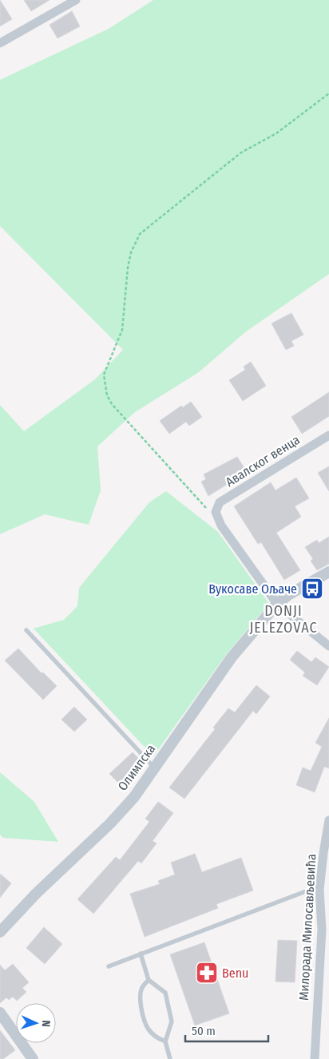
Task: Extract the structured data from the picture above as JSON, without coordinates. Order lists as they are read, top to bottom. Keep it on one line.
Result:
{"streets":{"street":["Авалског венца","Олимпска","Милорада Милосављевића"]},"districts":["DONJI JELEZOVAC"],"places":{"bus stop":["Вукосаве Ољаче"],"pharmacy":["Benu"]},"scale_bar":"50 m","north":"right"}
